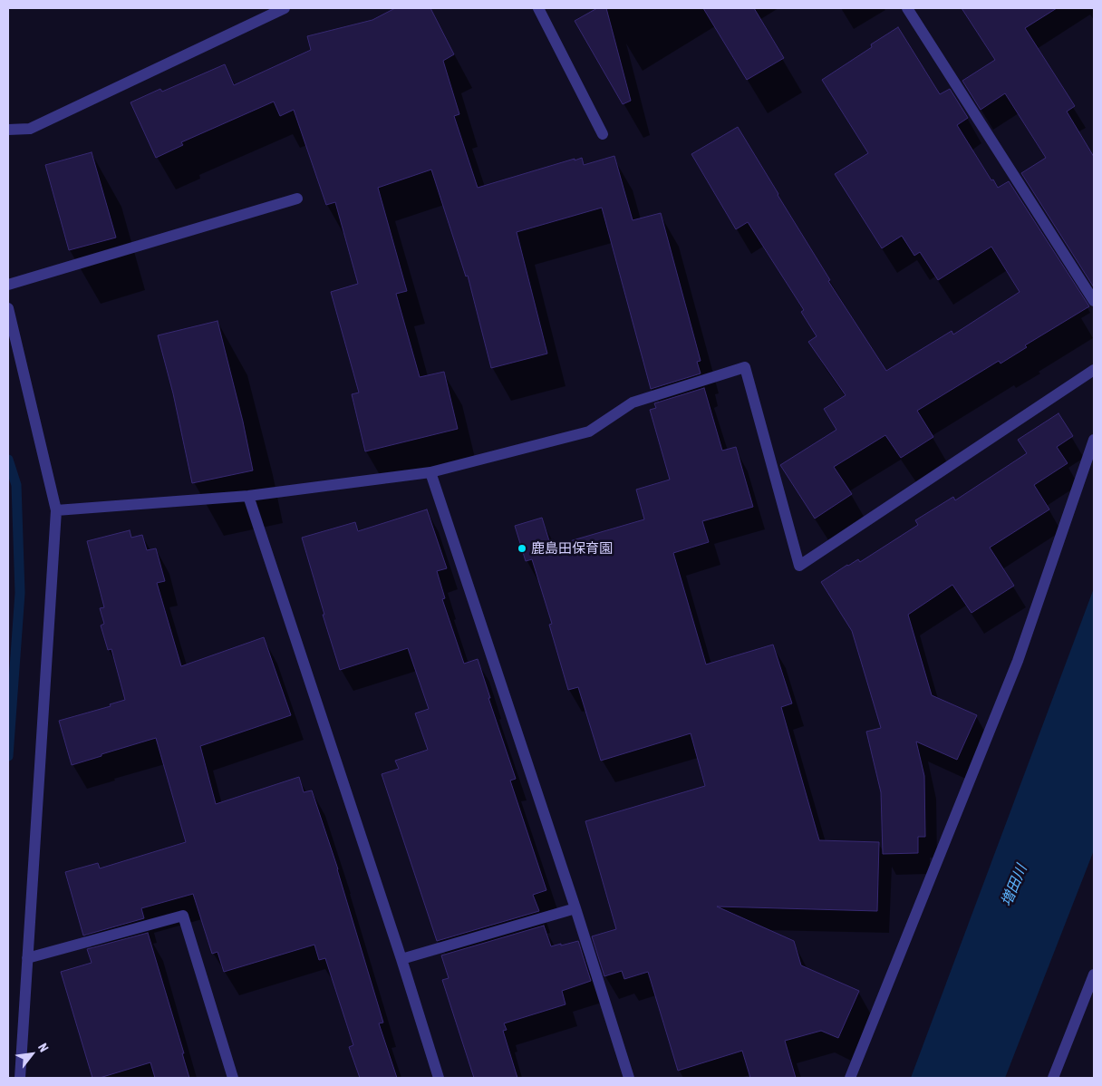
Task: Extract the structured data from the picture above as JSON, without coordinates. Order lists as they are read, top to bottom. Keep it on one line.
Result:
{"water":["増田川"],"places":["鹿島田保育園"],"north":"top right"}
